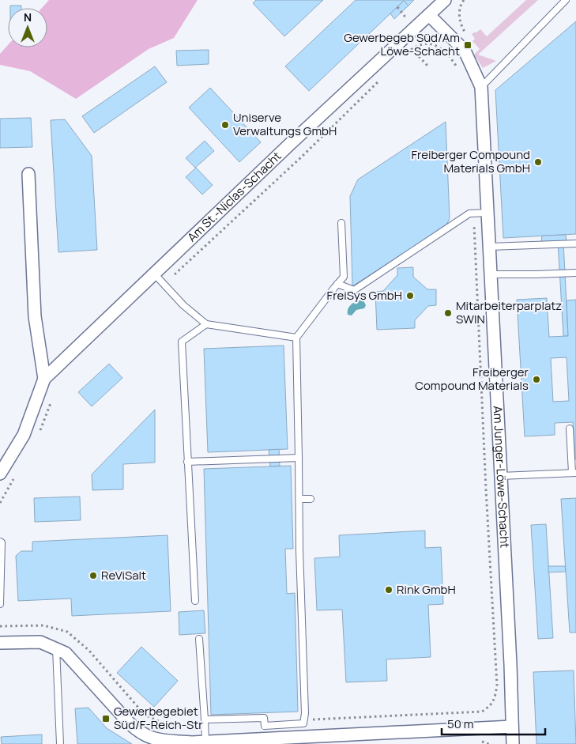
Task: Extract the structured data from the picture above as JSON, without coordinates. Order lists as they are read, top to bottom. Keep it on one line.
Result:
{"streets":{"street":["Am St.-Niclas-Schacht","Am Junger-Löwe-Schacht"]},"crossings":[["Am St.-Niclas-Schacht","Am Junger-Löwe-Schacht"]],"places":{"transit":["Gewerbegeb Süd/Am Löwe-Schacht","Gewerbegebiet Süd/F-Reich-Str"],"other":["Uniserve Verwaltungs GmbH","Freiberger Compound Materials GmbH","FreiSys GmbH","Mitarbeiterparplatz SWIN","Freiberger Compound Materials","ReViSalt","Rink GmbH"]},"scale_bar":"50 m","north":"top"}
